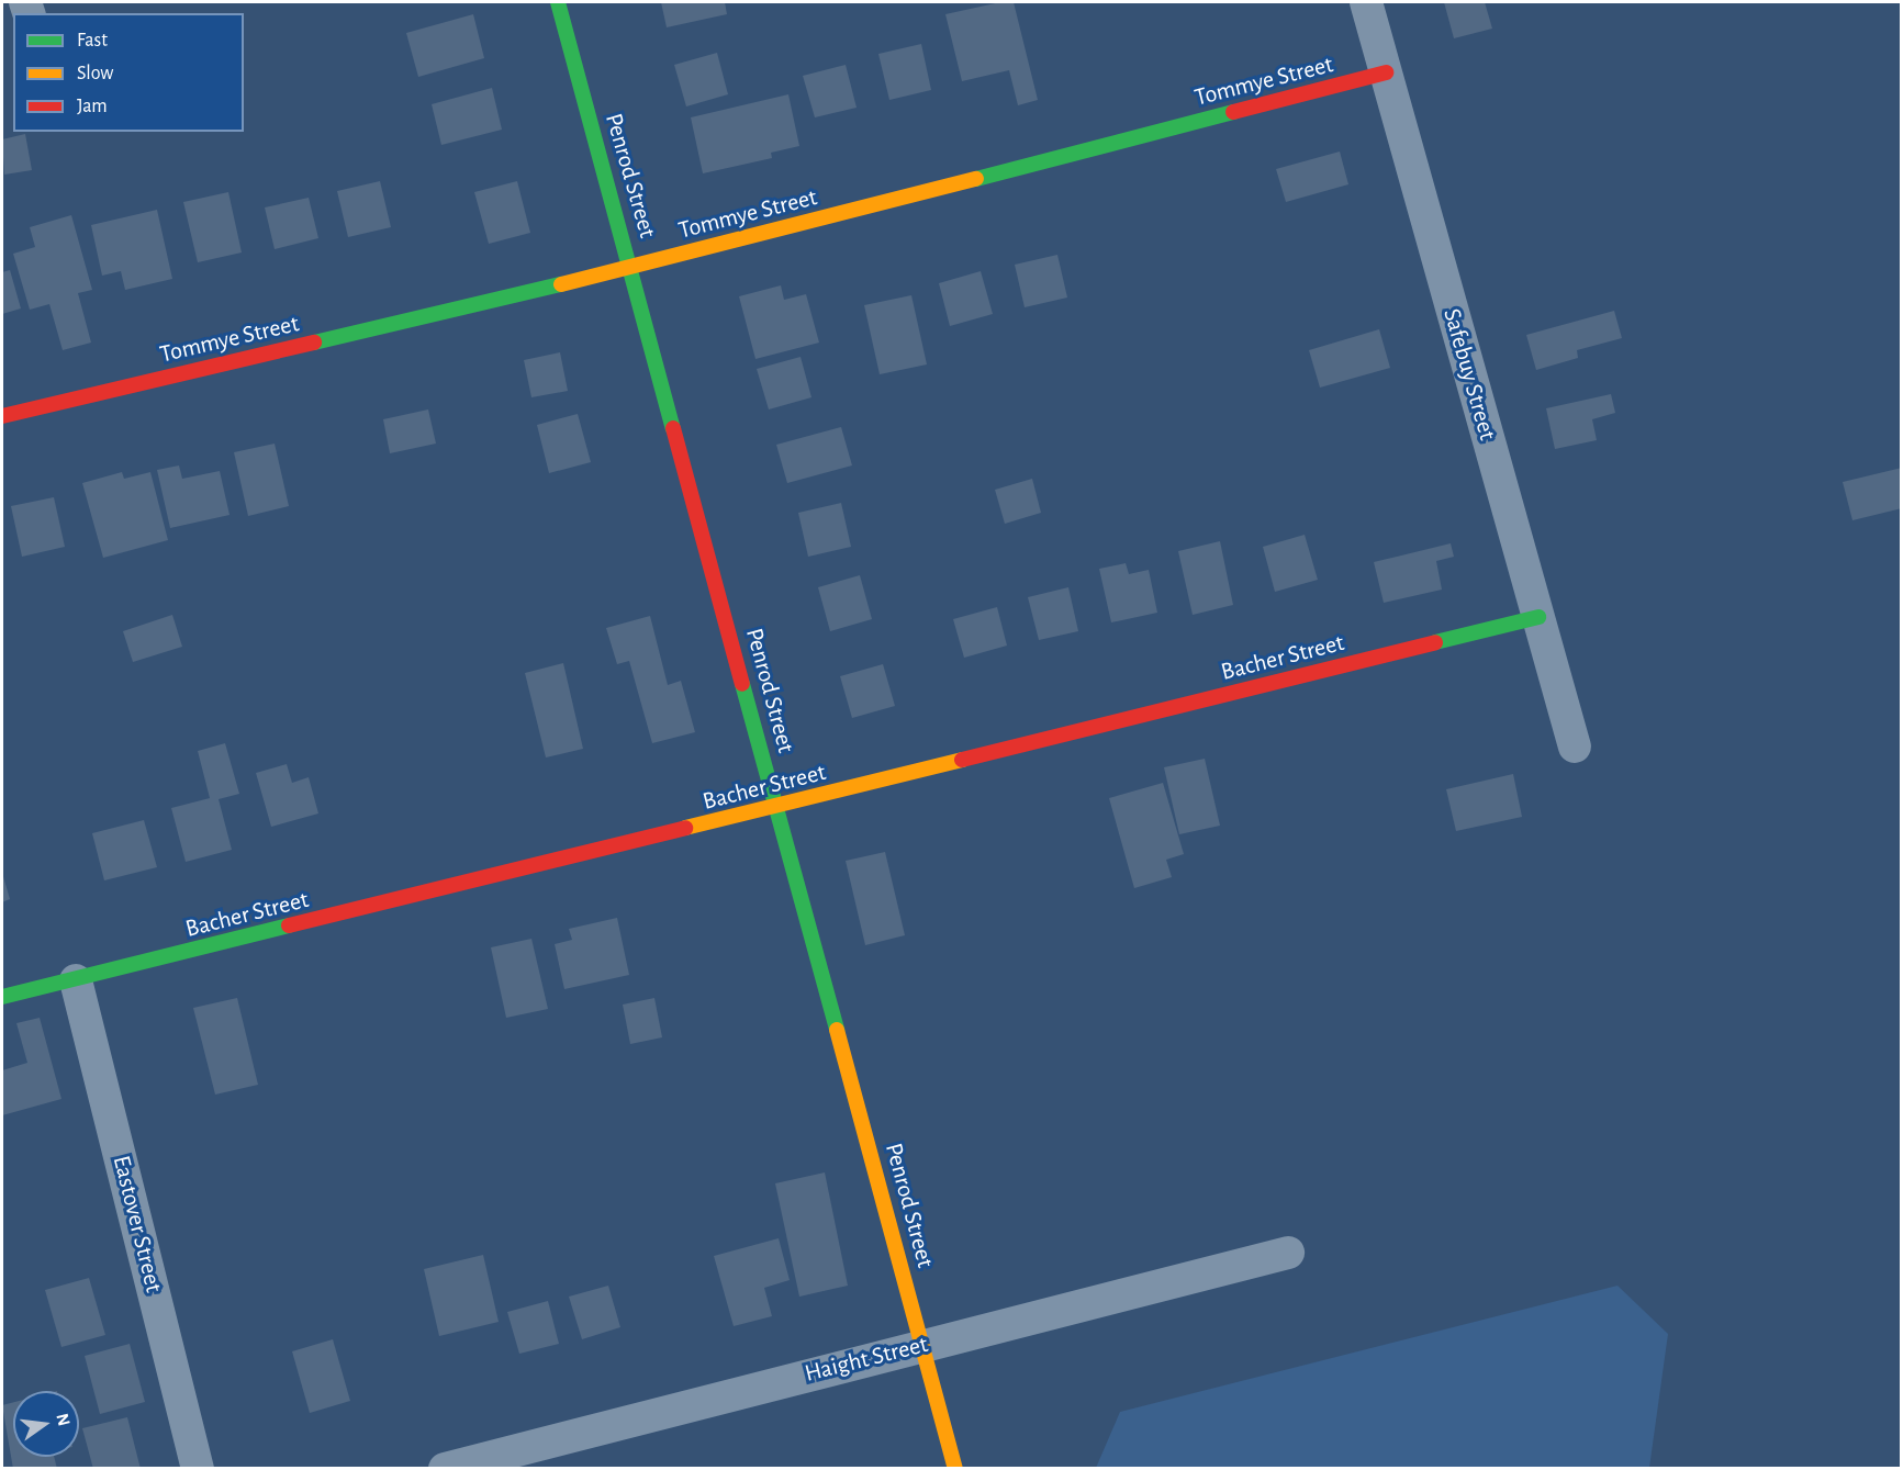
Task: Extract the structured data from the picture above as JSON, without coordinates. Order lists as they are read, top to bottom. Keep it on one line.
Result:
{"streets":{"street":["Tommye Street","Penrod Street","Safebuy Street","Bacher Street","Eastover Street","Haight Street"]},"crossings":[["Tommye Street","Penrod Street"],["Tommye Street","Safebuy Street"],["Penrod Street","Bacher Street"],["Penrod Street","Haight Street"],["Safebuy Street","Bacher Street"],["Bacher Street","Eastover Street"]],"legend":["Fast","Slow","Jam"],"north":"right"}
